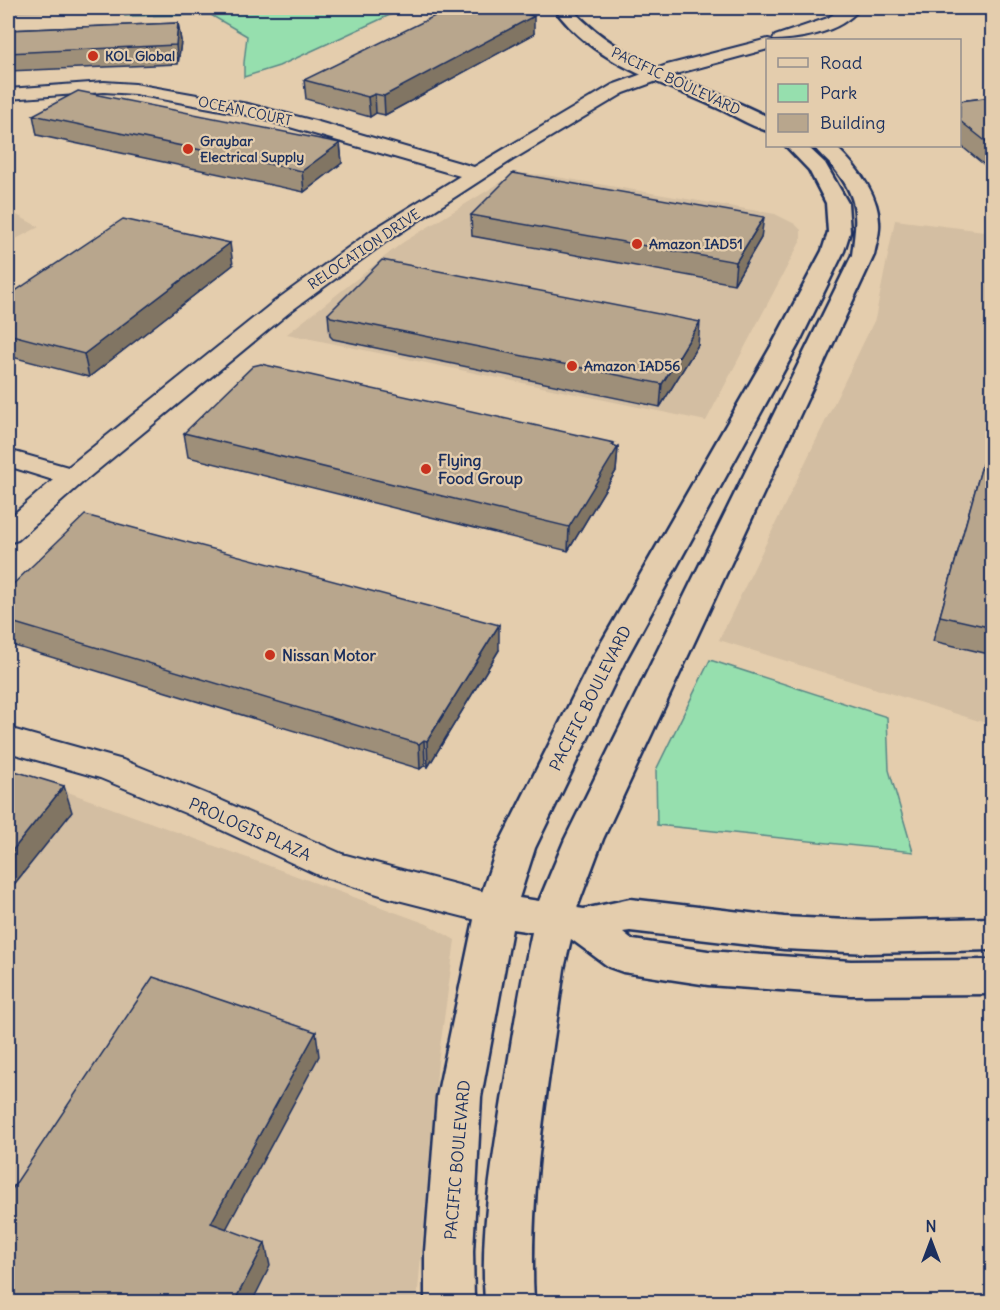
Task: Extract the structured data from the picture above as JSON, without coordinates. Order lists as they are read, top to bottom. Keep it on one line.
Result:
{"streets":{"main road":["PACIFIC BOULEVARD"],"street":["OCEAN COURT","RELOCATION DRIVE","PROLOGIS PLAZA"]},"crossings":[["PACIFIC BOULEVARD","RELOCATION DRIVE"],["PACIFIC BOULEVARD","PROLOGIS PLAZA"],["OCEAN COURT","RELOCATION DRIVE"]],"places":["KOL Global","Graybar Electrical Supply","Amazon IAD51","Amazon IAD56","Flying Food Group","Nissan Motor"],"legend":["Road","Park","Building"],"north":"top"}
